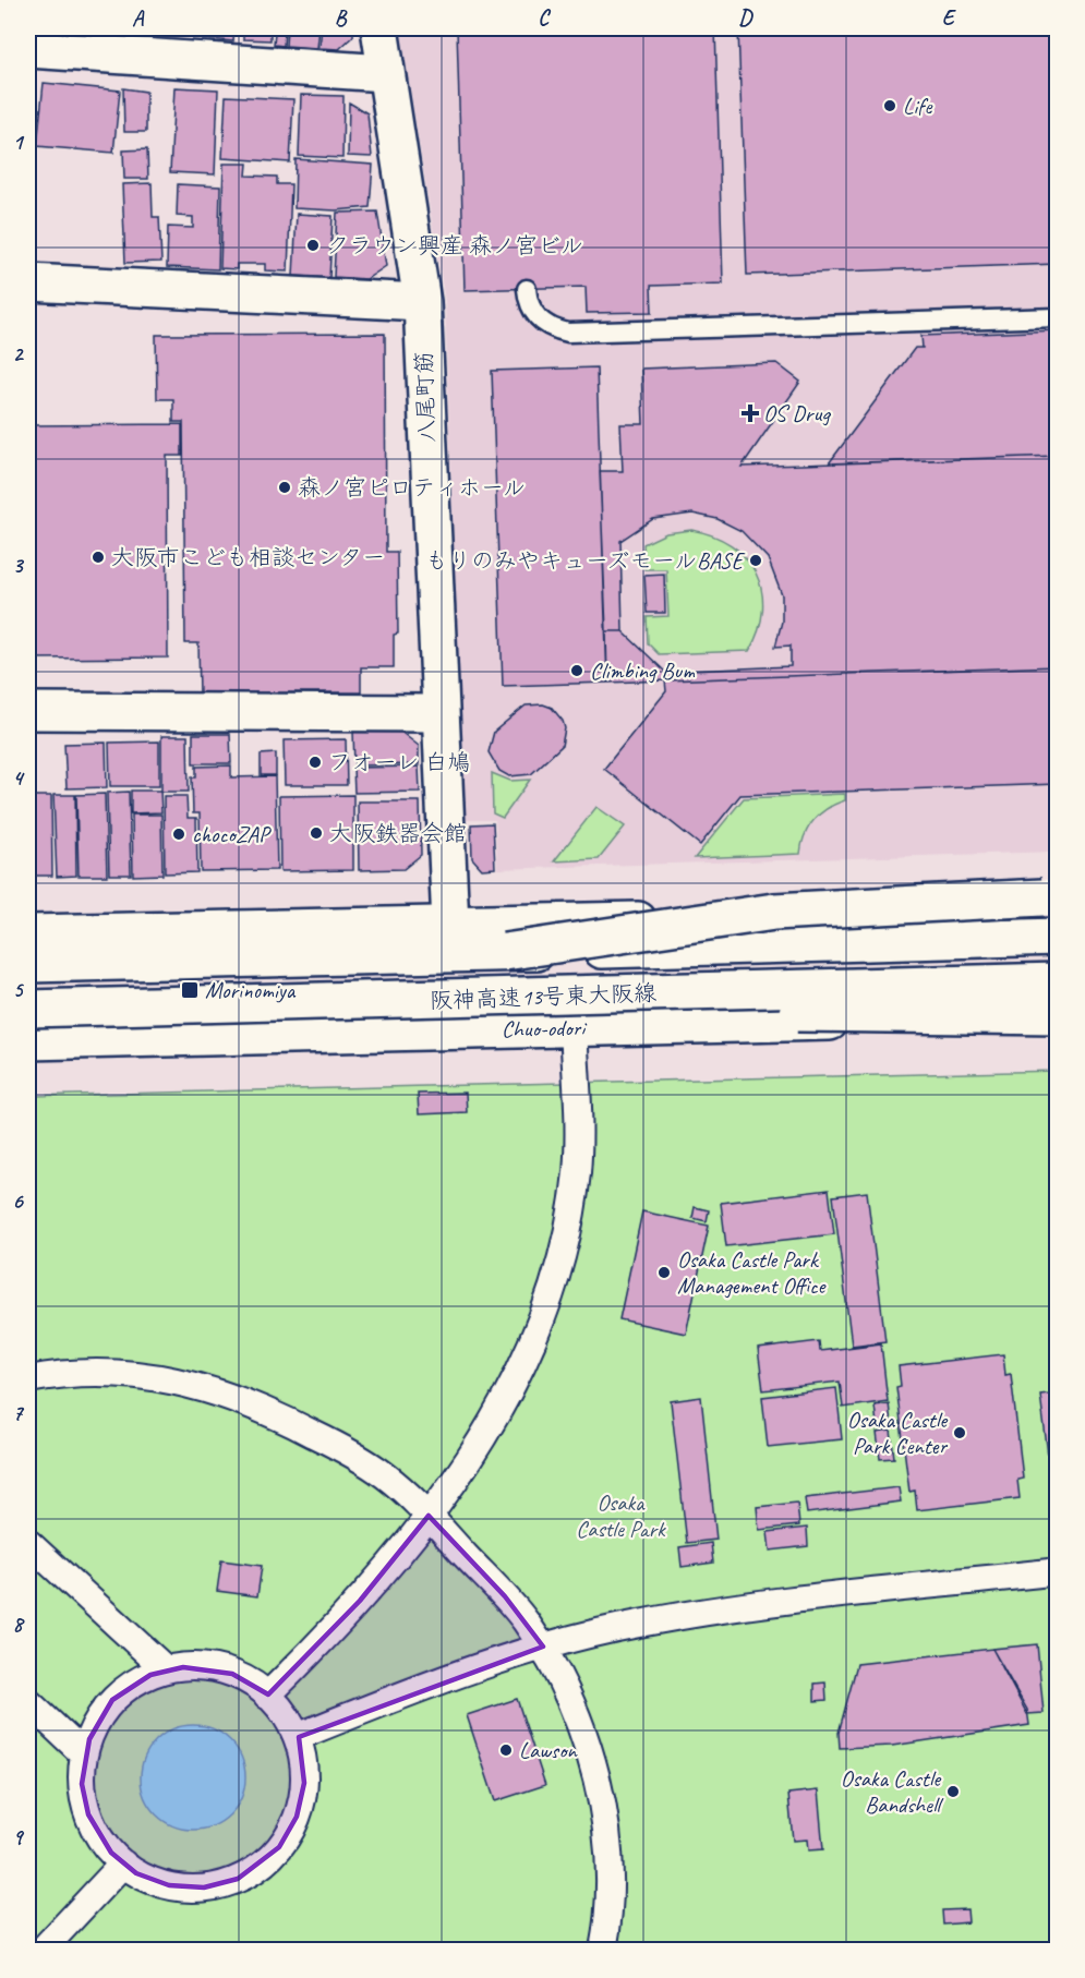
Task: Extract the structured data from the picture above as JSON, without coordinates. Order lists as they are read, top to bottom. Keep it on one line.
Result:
{"streets":{"main road":["八尾町筋","阪神高速13号東大阪線","Chuo-odori"]},"parks":["Osaka Castle Park"],"places":{"other":["Life","クラウン興産 森ノ宮ビル","森ノ宮ピロティホール","大阪市こども相談センター","もりのみやキューズモールBASE","Climbing Bum","フオーレ 白鳩","大阪鉄器会館","chocoZAP","Osaka Castle Park Management Office","Osaka Castle Park Center","Lawson","Osaka Castle Bandshell"],"health":["OS Drug"],"transit":["Morinomiya"]},"grid":{"columns":["A","B","C","D","E"],"rows":["1","2","3","4","5","6","7","8","9"]}}
